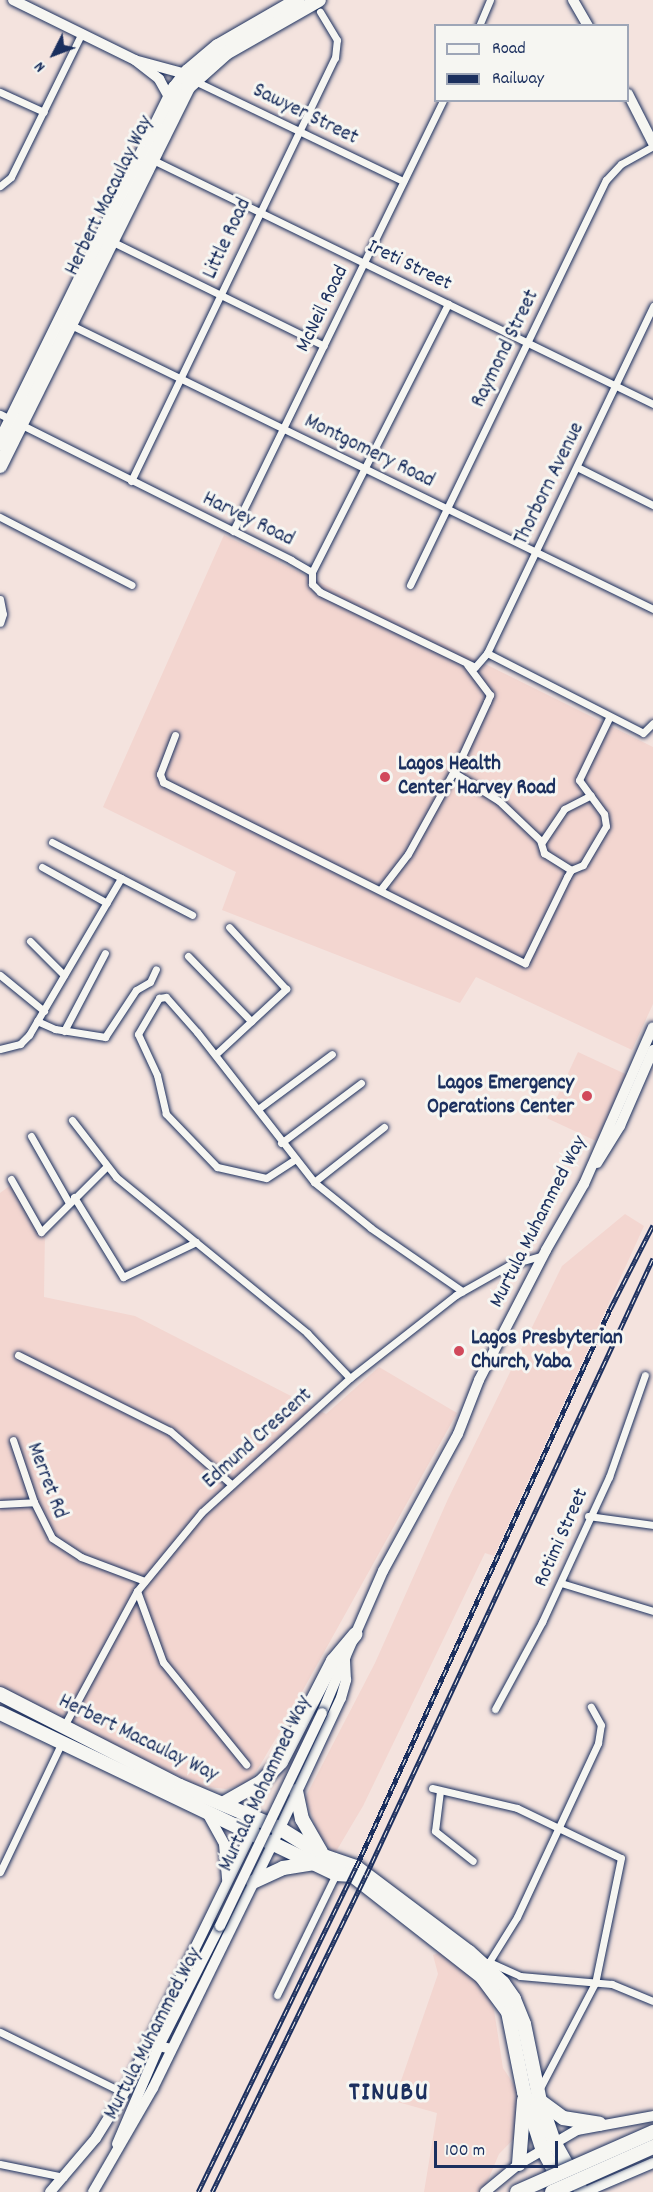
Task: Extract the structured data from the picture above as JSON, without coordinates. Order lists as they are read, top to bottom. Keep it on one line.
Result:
{"streets":{"highway":["Herbert Macaulay Way"],"main road":["Murtula Muhammed Way","Murtala Mohammed Way"],"street":["Sawyer Street","Little Road","Ireti Street","McNeil Road","Raymond Street","Montgomery Road","Thorborn Avenue","Harvey Road","Edmund Crescent","Merret Rd","Rotimi Street"]},"crossings":[["Sawyer Street","Herbert Macaulay Way"],["Sawyer Street","Little Road"],["Sawyer Street","McNeil Road"],["Herbert Macaulay Way","Little Road"],["Herbert Macaulay Way","Ireti Street"],["Herbert Macaulay Way","Montgomery Road"],["Herbert Macaulay Way","Harvey Road"],["Herbert Macaulay Way","Murtula Muhammed Way"],["Herbert Macaulay Way","Edmund Crescent"],["Little Road","Ireti Street"],["Little Road","Montgomery Road"],["Little Road","Harvey Road"],["Ireti Street","McNeil Road"],["Ireti Street","Raymond Street"],["Ireti Street","Thorborn Avenue"],["McNeil Road","Montgomery Road"],["McNeil Road","Harvey Road"],["Raymond Street","Montgomery Road"],["Montgomery Road","Thorborn Avenue"],["Murtula Muhammed Way","Edmund Crescent"],["Murtula Muhammed Way","Murtala Mohammed Way"],["Edmund Crescent","Merret Rd"]],"districts":["TINUBU"],"places":["Lagos Health Center Harvey Road","Lagos Emergency Operations Center","Lagos Presbyterian Church, Yaba"],"legend":["Road","Railway"],"scale_bar":"100 m","north":"bottom left"}
